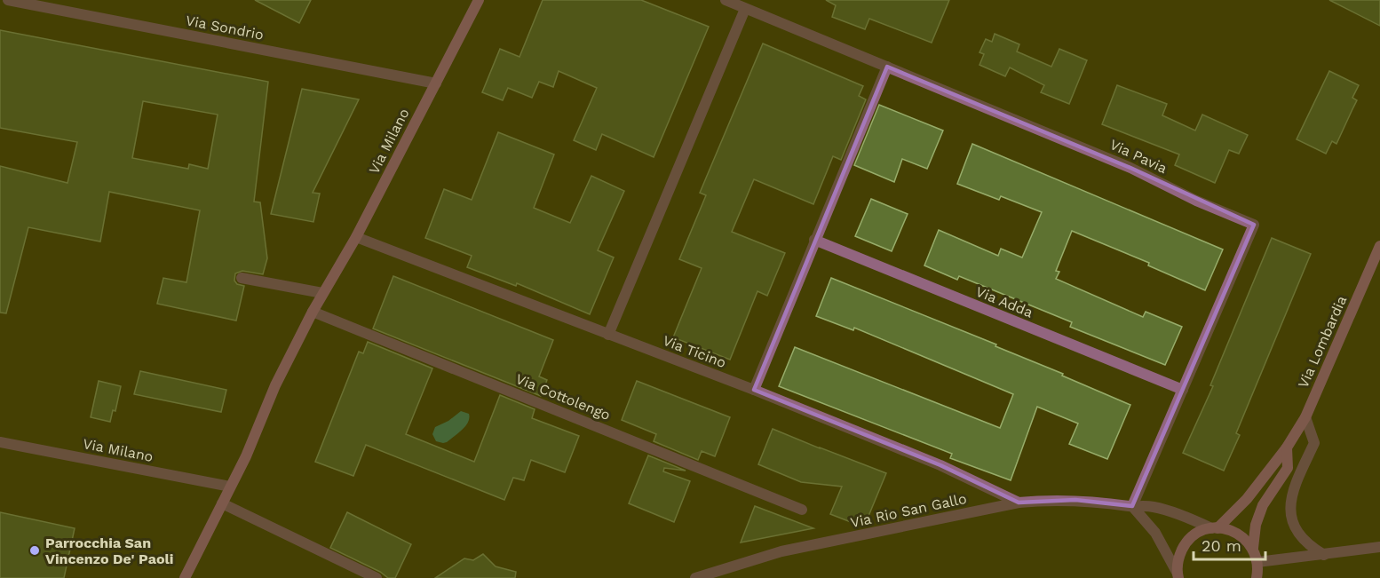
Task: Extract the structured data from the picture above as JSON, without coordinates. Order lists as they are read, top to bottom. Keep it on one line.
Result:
{"streets":{"street":["Via Sondrio","Via Milano","Via Pavia","Via Adda","Via Lombardia","Via Ticino","Via Cottolengo","Via Rio San Gallo"]},"crossings":[["Via Sondrio","Via Milano"],["Via Milano","Via Ticino"],["Via Milano","Via Cottolengo"],["Via Pavia","Via Adda"],["Via Pavia","Via Rio San Gallo"],["Via Lombardia","Via Rio San Gallo"],["Via Ticino","Via Rio San Gallo"]],"places":["Parrocchia San Vincenzo De' Paoli"],"scale_bar":"20 m"}
